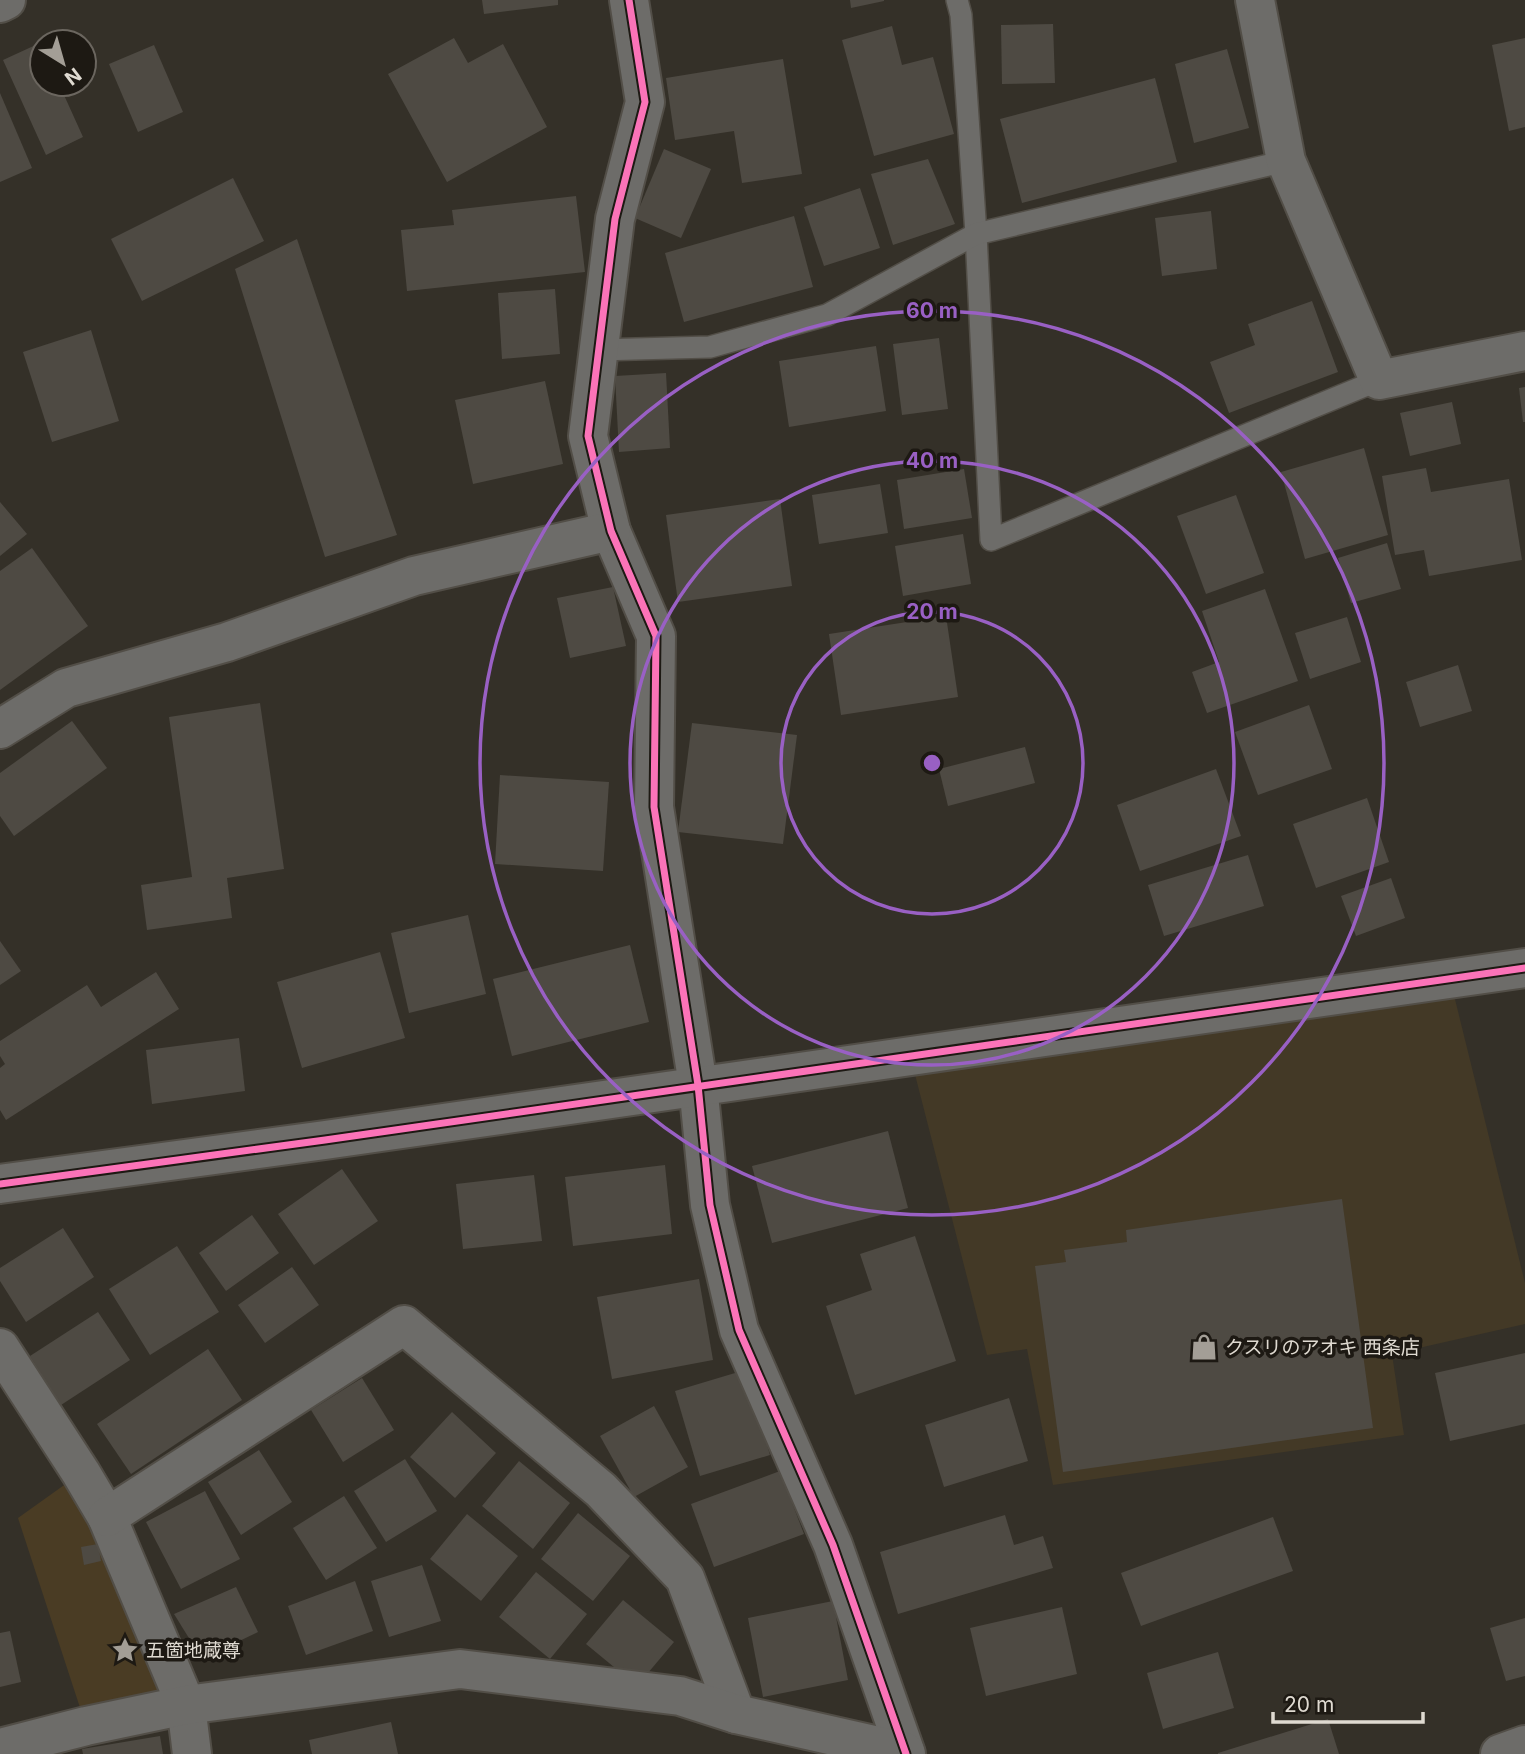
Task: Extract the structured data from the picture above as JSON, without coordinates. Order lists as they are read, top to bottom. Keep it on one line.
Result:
{"places":{"shop":["クスリのアオキ 西条店"],"place":["五箇地蔵尊"]},"scale_bar":"20 m","north":"bottom right","rings":["60 m","40 m","20 m"]}
